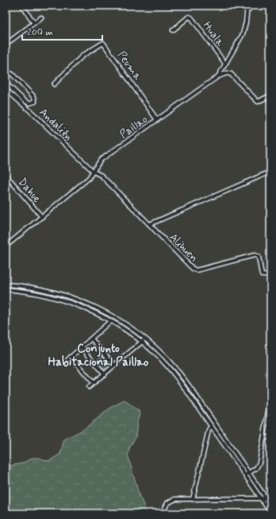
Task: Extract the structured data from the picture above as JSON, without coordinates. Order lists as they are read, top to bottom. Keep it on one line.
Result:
{"streets":{"street":["Huala","Peuma","Andalién","Paillao","Dahue","Alihuen"]},"crossings":[["Huala","Paillao"],["Peuma","Paillao"],["Andalién","Paillao"],["Andalién","Alihuen"],["Paillao","Dahue"],["Paillao","Alihuen"]],"districts":["Conjunto Habitacional Paillao"],"scale_bar":"200 m"}
